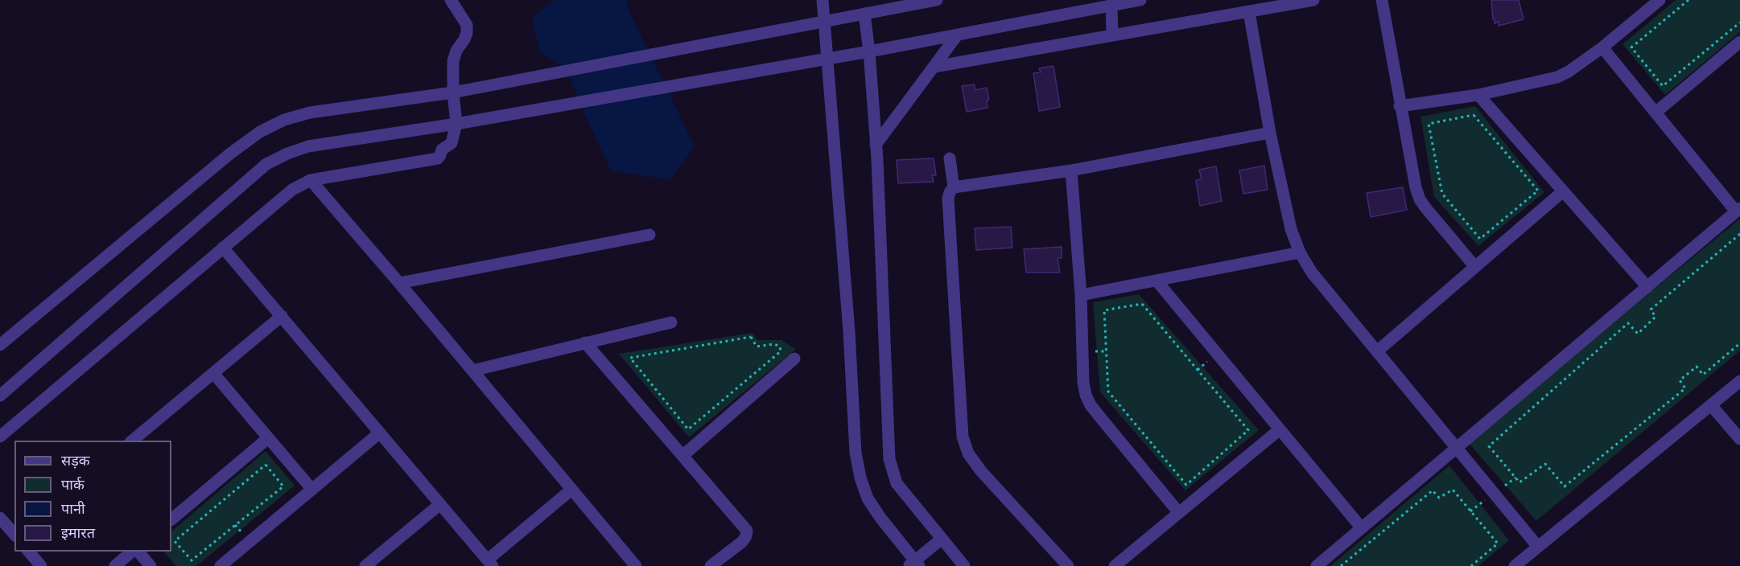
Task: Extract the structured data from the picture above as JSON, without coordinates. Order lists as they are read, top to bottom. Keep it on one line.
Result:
{"legend":["सड़क","पार्क","पानी","इमारत"]}
